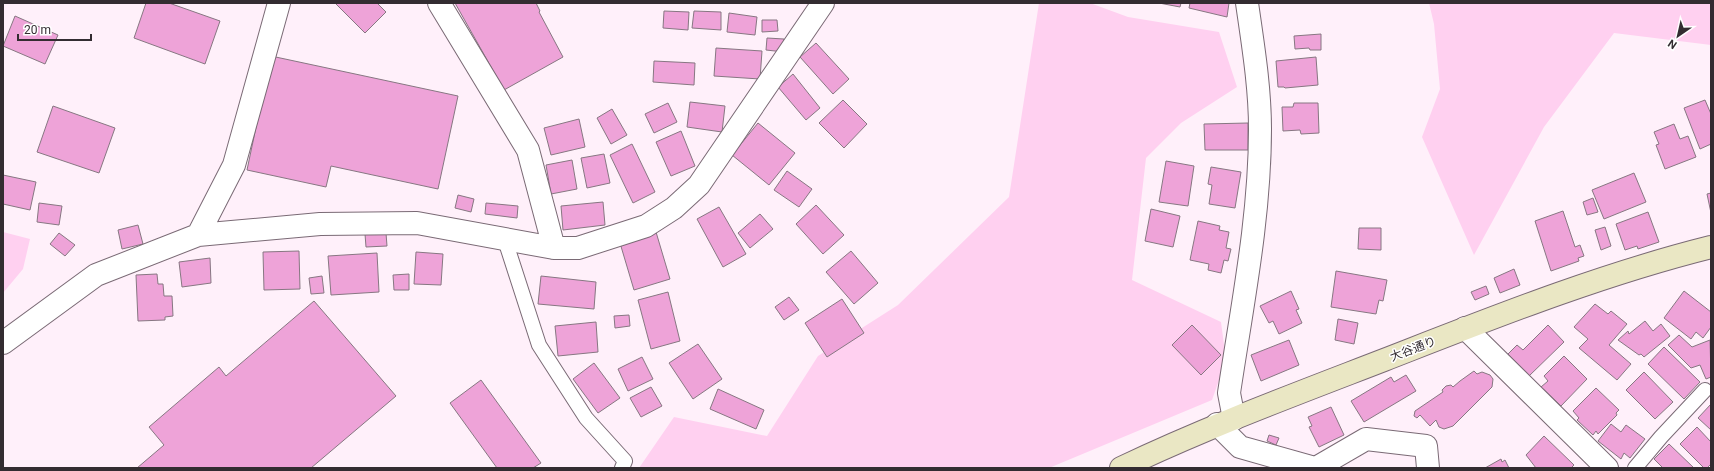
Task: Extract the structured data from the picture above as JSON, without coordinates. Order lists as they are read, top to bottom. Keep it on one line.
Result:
{"streets":{"street":["大谷通り"]},"scale_bar":"20 m","north":"bottom left"}
